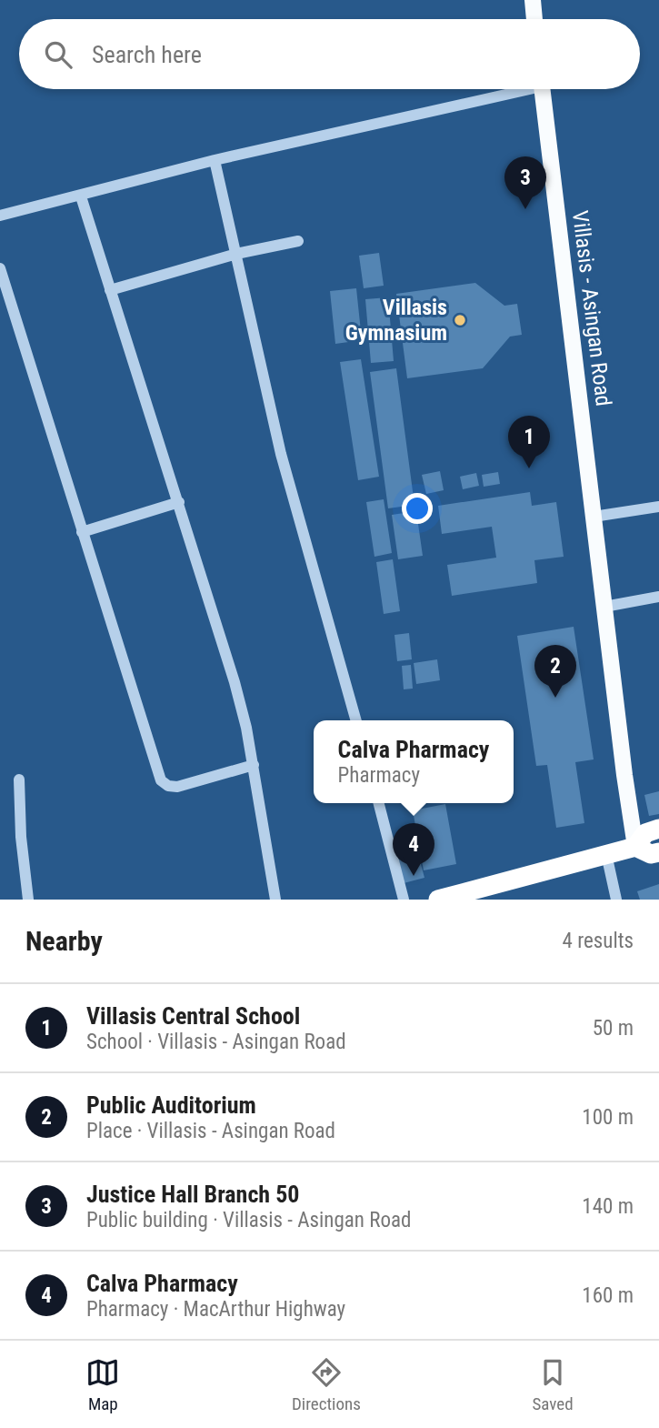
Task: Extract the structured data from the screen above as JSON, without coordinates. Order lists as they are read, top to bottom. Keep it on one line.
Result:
{"streets":{"main road":["Villasis - Asingan Road"]},"places":["Villasis Gymnasium"],"page":{"search":"Search here","pins":["3","1","2","4"],"popup":["Calva Pharmacy","Pharmacy"],"heading":["Nearby","4 results"],"list":[{"mark":"1","name":"Villasis Central School","note":"School · Villasis - Asingan Road","value":"50 m"},{"mark":"2","name":"Public Auditorium","note":"Place · Villasis - Asingan Road","value":"100 m"},{"mark":"3","name":"Justice Hall Branch 50","note":"Public building · Villasis - Asingan Road","value":"140 m"},{"mark":"4","name":"Calva Pharmacy","note":"Pharmacy · MacArthur Highway","value":"160 m"}],"nav":["Map","Directions","Saved"]}}
